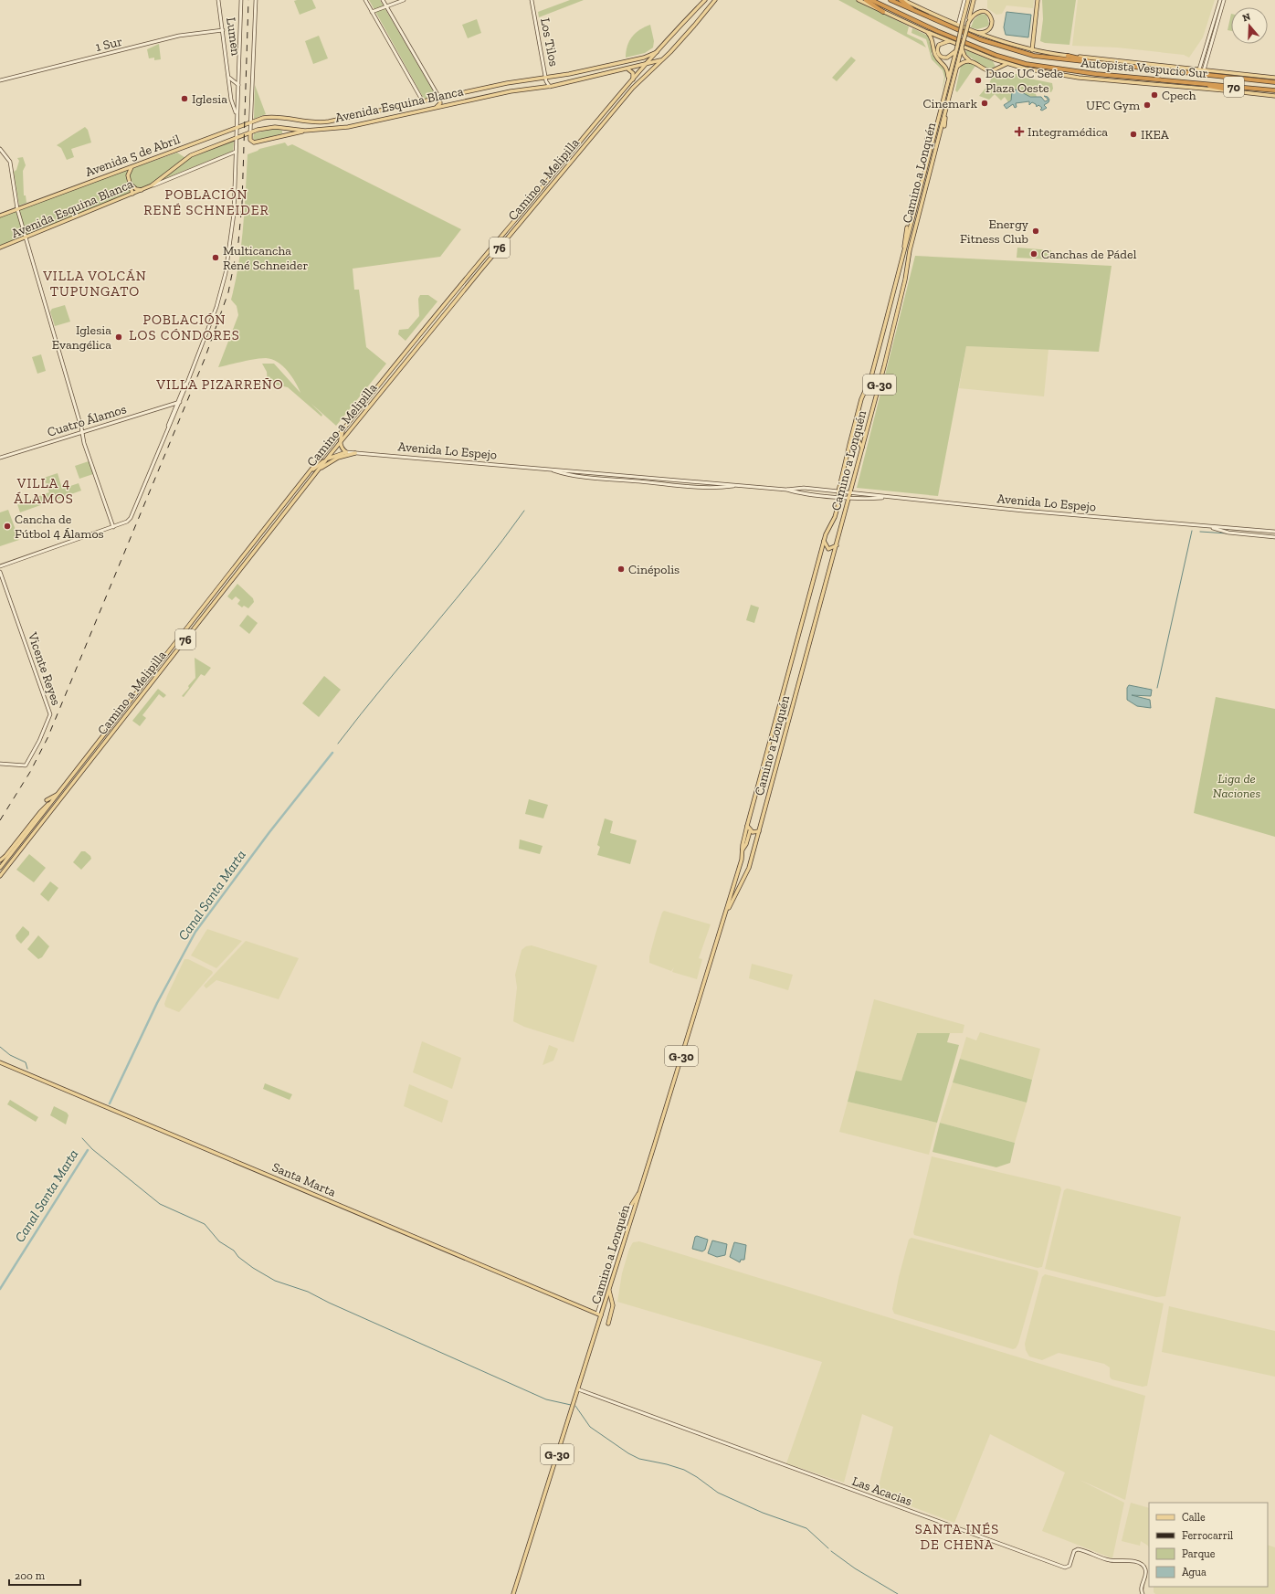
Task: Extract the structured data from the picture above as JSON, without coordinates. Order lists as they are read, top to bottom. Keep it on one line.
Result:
{"streets":{"highway":["Autopista Vespucio Sur","70"],"main road":["Lumen","Los Tilos","1 Sur","Avenida Esquina Blanca","Avenida 5 de Abril","Camino a Lonquén","Camino a Melipilla","76","G-30","Cuatro Álamos","Avenida Lo Espejo","Vicente Reyes","Santa Marta","Las Acacias"]},"crossings":[["Lumen","1 Sur"],["Los Tilos","Avenida Esquina Blanca"],["Avenida Esquina Blanca","Avenida 5 de Abril"],["Avenida Esquina Blanca","Camino a Melipilla"],["Camino a Lonquén","Avenida Lo Espejo"],["Camino a Lonquén","Santa Marta"],["Camino a Lonquén","Las Acacias"]],"districts":["POBLACIÓN RENÉ SCHNEIDER","VILLA VOLCÁN TUPUNGATO","POBLACIÓN LOS CÓNDORES","VILLA PIZARREÑO","VILLA 4 ÁLAMOS","SANTA INÉS DE CHENA"],"water":["Canal Santa Marta"],"parks":["Liga de Naciones"],"places":{"other":["Duoc UC Sede Plaza Oeste","Cpech","Iglesia","Cinemark","UFC Gym","IKEA","Energy Fitness Club","Canchas de Pádel","Multicancha René Schneider","Iglesia Evangélica","Cancha de Fútbol 4 Álamos","Cinépolis"],"health":["Integramédica"]},"legend":["Calle","Ferrocarril","Parque","Agua"],"scale_bar":"200 m","north":"top"}
